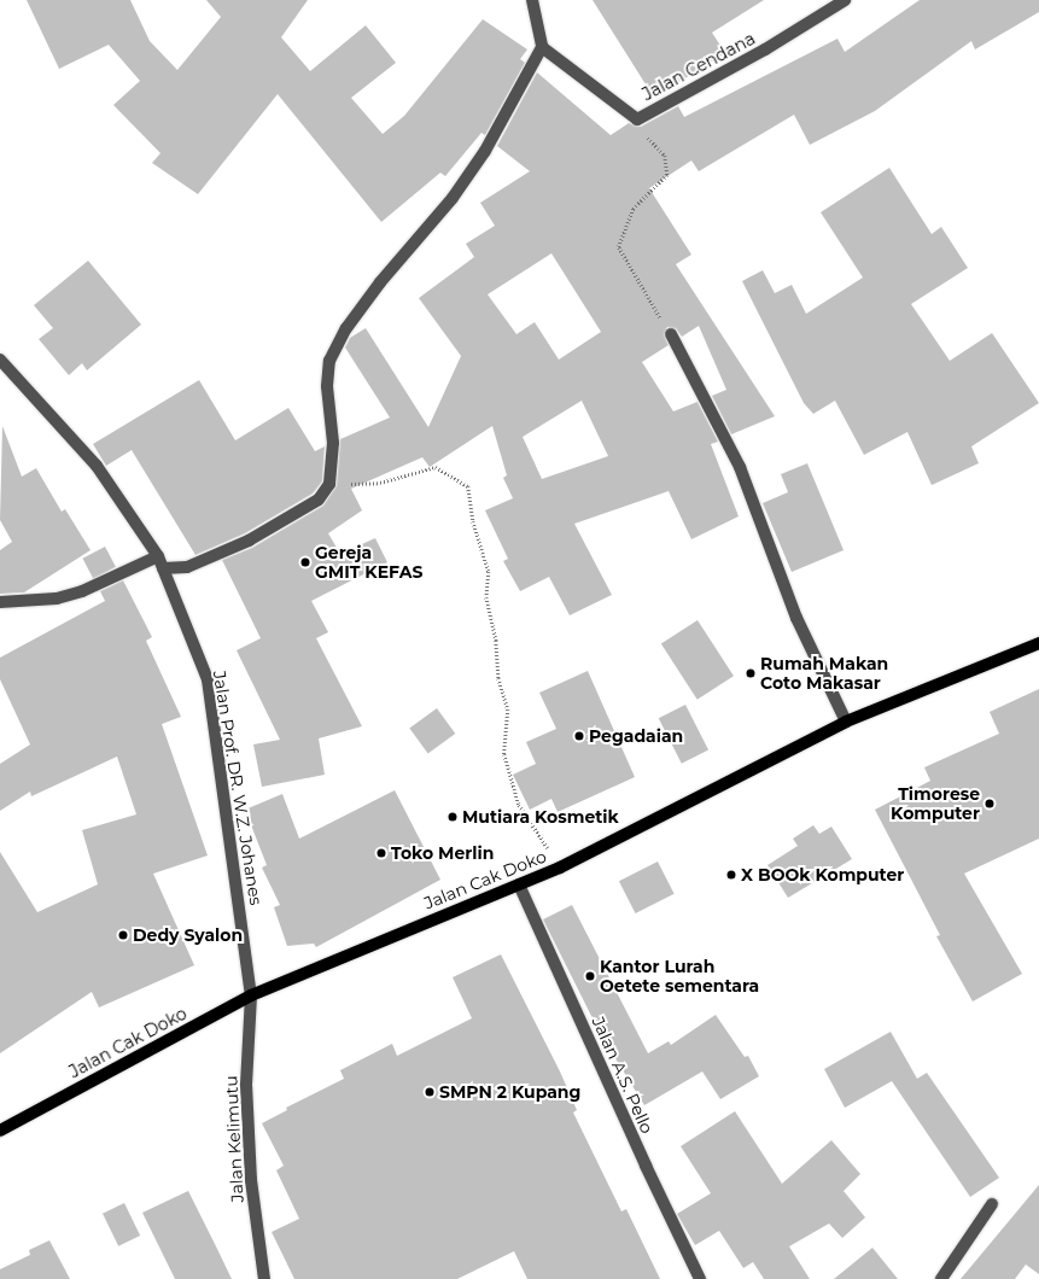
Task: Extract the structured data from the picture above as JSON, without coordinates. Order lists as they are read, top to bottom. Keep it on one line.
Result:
{"streets":{"main road":["Jalan Cak Doko"],"street":["Jalan Cendana","Jalan Prof. DR. W.Z. Johanes","Jalan A.S. Pello","Jalan Kelimutu"]},"crossings":[["Jalan Prof. DR. W.Z. Johanes","Jalan Cak Doko"],["Jalan Prof. DR. W.Z. Johanes","Jalan Kelimutu"],["Jalan Cak Doko","Jalan A.S. Pello"],["Jalan Cak Doko","Jalan Kelimutu"]],"places":["Gereja GMIT KEFAS","Rumah Makan Coto Makasar","Pegadaian","Timorese Komputer","Mutiara Kosmetik","Toko Merlin","X BOOk Komputer","Dedy Syalon","Kantor Lurah Oetete sementara","SMPN 2 Kupang"]}
